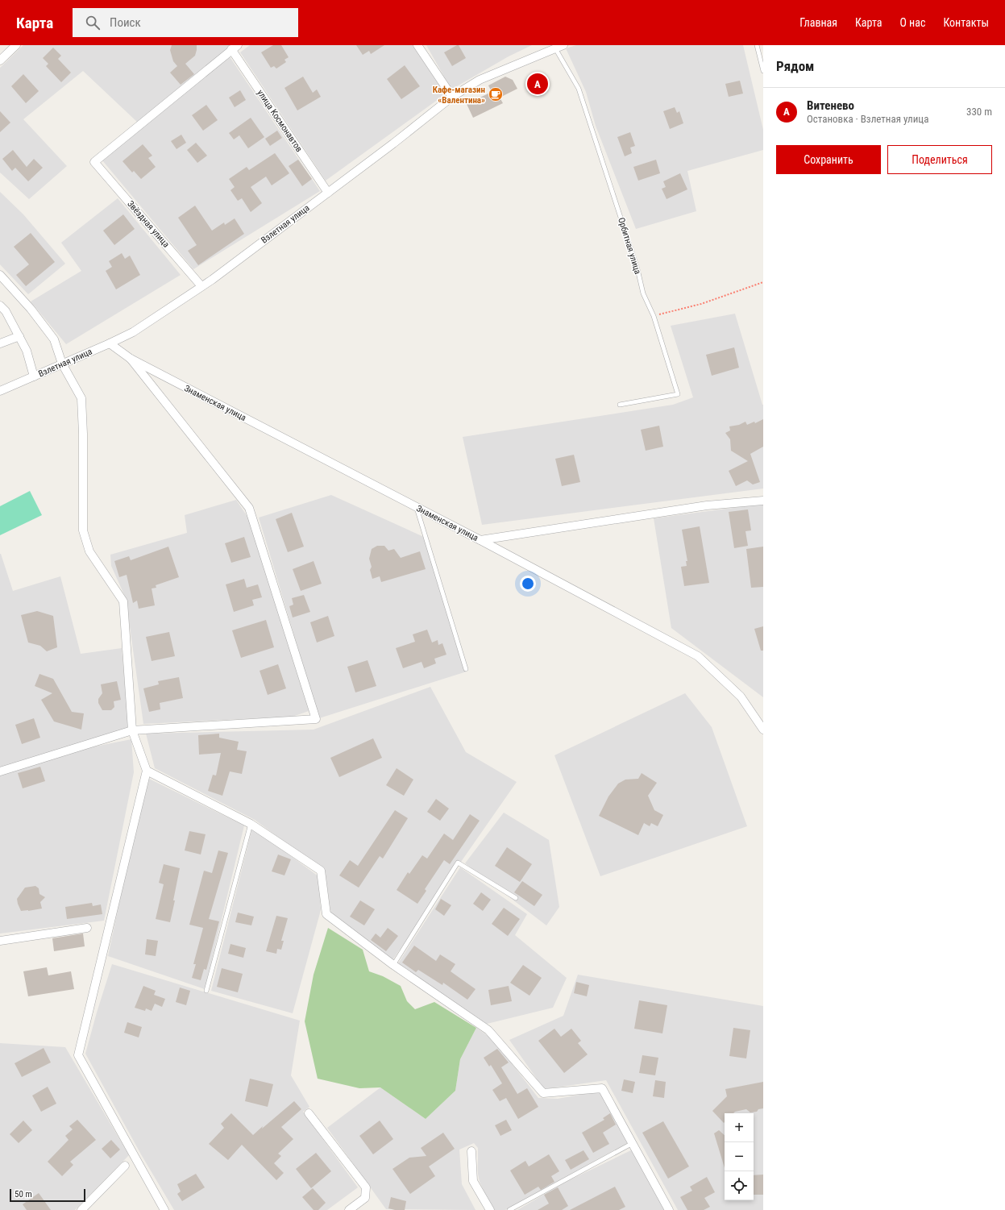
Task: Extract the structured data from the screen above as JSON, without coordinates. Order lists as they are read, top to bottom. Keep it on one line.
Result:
{"streets":{"street":["улица Космонавтов","Звёздная улица","Взлетная улица","Знаменская улица"],"lane":["Орбитная улица"]},"crossings":[["улица Космонавтов","Звёздная улица"],["улица Космонавтов","Взлетная улица"],["Звёздная улица","Взлетная улица"],["Взлетная улица","Орбитная улица"],["Взлетная улица","Знаменская улица"]],"places":{"cafe":["Кафе-магазин «Валентина»"]},"scale_bar":"50 m","page":{"header":"Карта","search":"Поиск","nav":["Главная","Карта","О нас","Контакты"],"heading":"Рядом","pins":"A","list":[{"mark":"A","name":"Витенево","note":"Остановка · Взлетная улица","value":"330 m"}],"buttons":["Сохранить","Поделиться"],"map_buttons":["+","−"],"scale":"50 m"}}
